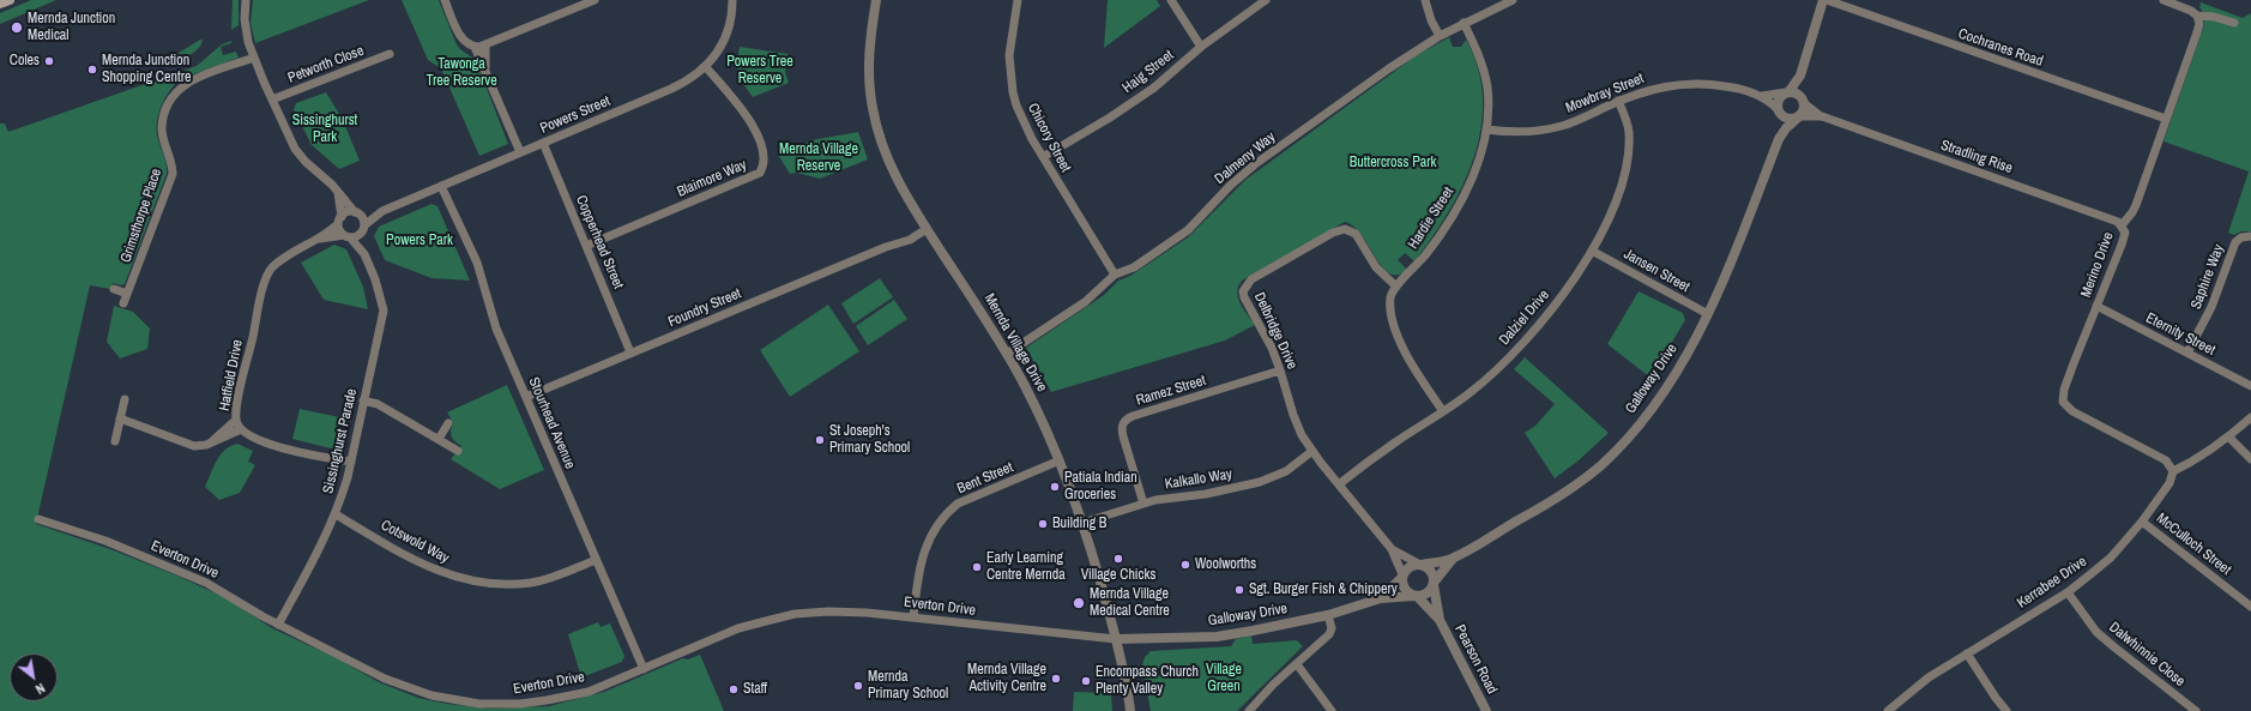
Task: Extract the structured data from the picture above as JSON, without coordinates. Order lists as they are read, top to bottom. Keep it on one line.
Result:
{"streets":{"street":["Cochranes Road","Petworth Close","Haig Street","Mowbray Street","Powers Street","Chicory Street","Stradling Rise","Dalmeny Way","Blaimore Way","Grimsthorpe Place","Hardie Street","Copperhead Street","Merino Drive","Jansen Street","Saphire Way","Foundry Street","Dalziel Drive","Delbridge Drive","Eternity Street","Mernda Village Drive","Hatfield Drive","Galloway Drive","Ramez Street","Stourhead Avenue","Sissinghurst Parade","Bent Street","Kalkallo Way","Cotswold Way","McCulloch Street","Everton Drive","Kerrabee Drive","Dalwhinnie Close","Pearson Road"]},"crossings":[["Cochranes Road","Merino Drive"],["Haig Street","Chicory Street"],["Mowbray Street","Stradling Rise"],["Mowbray Street","Hardie Street"],["Mowbray Street","Dalziel Drive"],["Mowbray Street","Galloway Drive"],["Powers Street","Blaimore Way"],["Powers Street","Copperhead Street"],["Powers Street","Hatfield Drive"],["Powers Street","Stourhead Avenue"],["Powers Street","Sissinghurst Parade"],["Chicory Street","Dalmeny Way"],["Stradling Rise","Merino Drive"],["Stradling Rise","Galloway Drive"],["Dalmeny Way","Hardie Street"],["Dalmeny Way","Mernda Village Drive"],["Blaimore Way","Copperhead Street"],["Hardie Street","Delbridge Drive"],["Copperhead Street","Foundry Street"],["Merino Drive","Eternity Street"],["Merino Drive","Kerrabee Drive"],["Jansen Street","Dalziel Drive"],["Jansen Street","Galloway Drive"],["Saphire Way","Eternity Street"],["Foundry Street","Mernda Village Drive"],["Foundry Street","Stourhead Avenue"],["Dalziel Drive","Delbridge Drive"],["Delbridge Drive","Galloway Drive"],["Delbridge Drive","Ramez Street"],["Delbridge Drive","Kalkallo Way"],["Delbridge Drive","Pearson Road"],["Mernda Village Drive","Galloway Drive"],["Mernda Village Drive","Bent Street"],["Mernda Village Drive","Kalkallo Way"],["Mernda Village Drive","Everton Drive"],["Hatfield Drive","Sissinghurst Parade"],["Galloway Drive","Everton Drive"],["Galloway Drive","Pearson Road"],["Ramez Street","Kalkallo Way"],["Stourhead Avenue","Cotswold Way"],["Stourhead Avenue","Everton Drive"],["Sissinghurst Parade","Cotswold Way"],["Sissinghurst Parade","Everton Drive"],["Bent Street","Everton Drive"],["McCulloch Street","Kerrabee Drive"],["Kerrabee Drive","Dalwhinnie Close"]],"parks":["Powers Tree Reserve","Tawonga Tree Reserve","Sissinghurst Park","Mernda Village Reserve","Buttercross Park","Powers Park","Village Green"],"places":["Mernda Junction Medical","Coles","Mernda Junction Shopping Centre","St Joseph's Primary School","Patiala Indian Groceries","Building B","Village Chicks","Woolworths","Early Learning Centre Mernda","Sgt. Burger Fish & Chippery","Mernda Village Medical Centre","Mernda Village Activity Centre","Encompass Church Plenty Valley","Mernda Primary School","Staff"],"north":"bottom right"}
